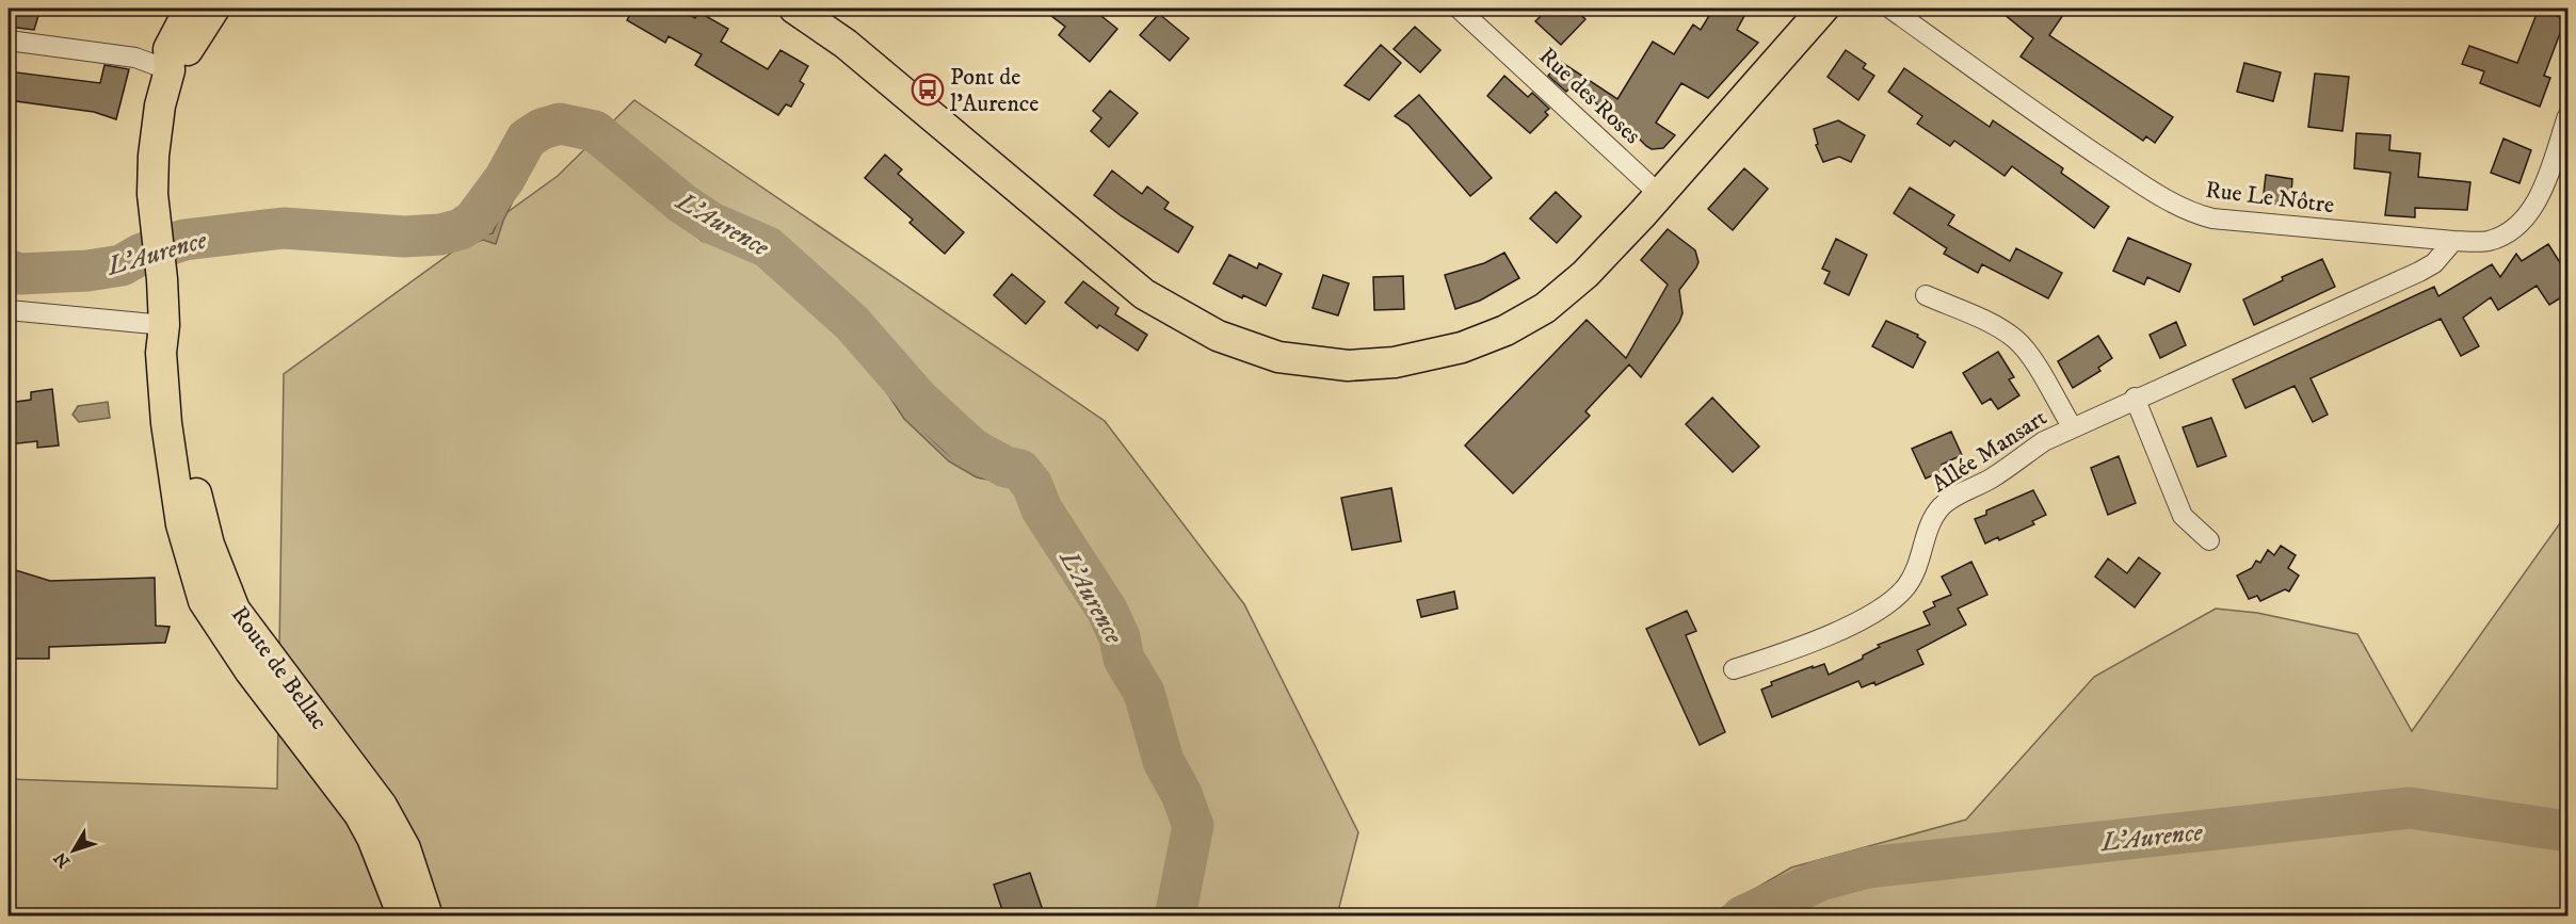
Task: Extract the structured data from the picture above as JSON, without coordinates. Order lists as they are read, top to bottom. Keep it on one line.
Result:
{"streets":{"main road":["Route de Bellac"],"street":["Rue des Roses","Rue Le Nôtre","Allée Mansart"]},"crossings":[["Rue Le Nôtre","Allée Mansart"]],"water":["L'Aurence"],"places":{"bus stop":["Pont de l'Aurence"]},"north":"bottom left"}
